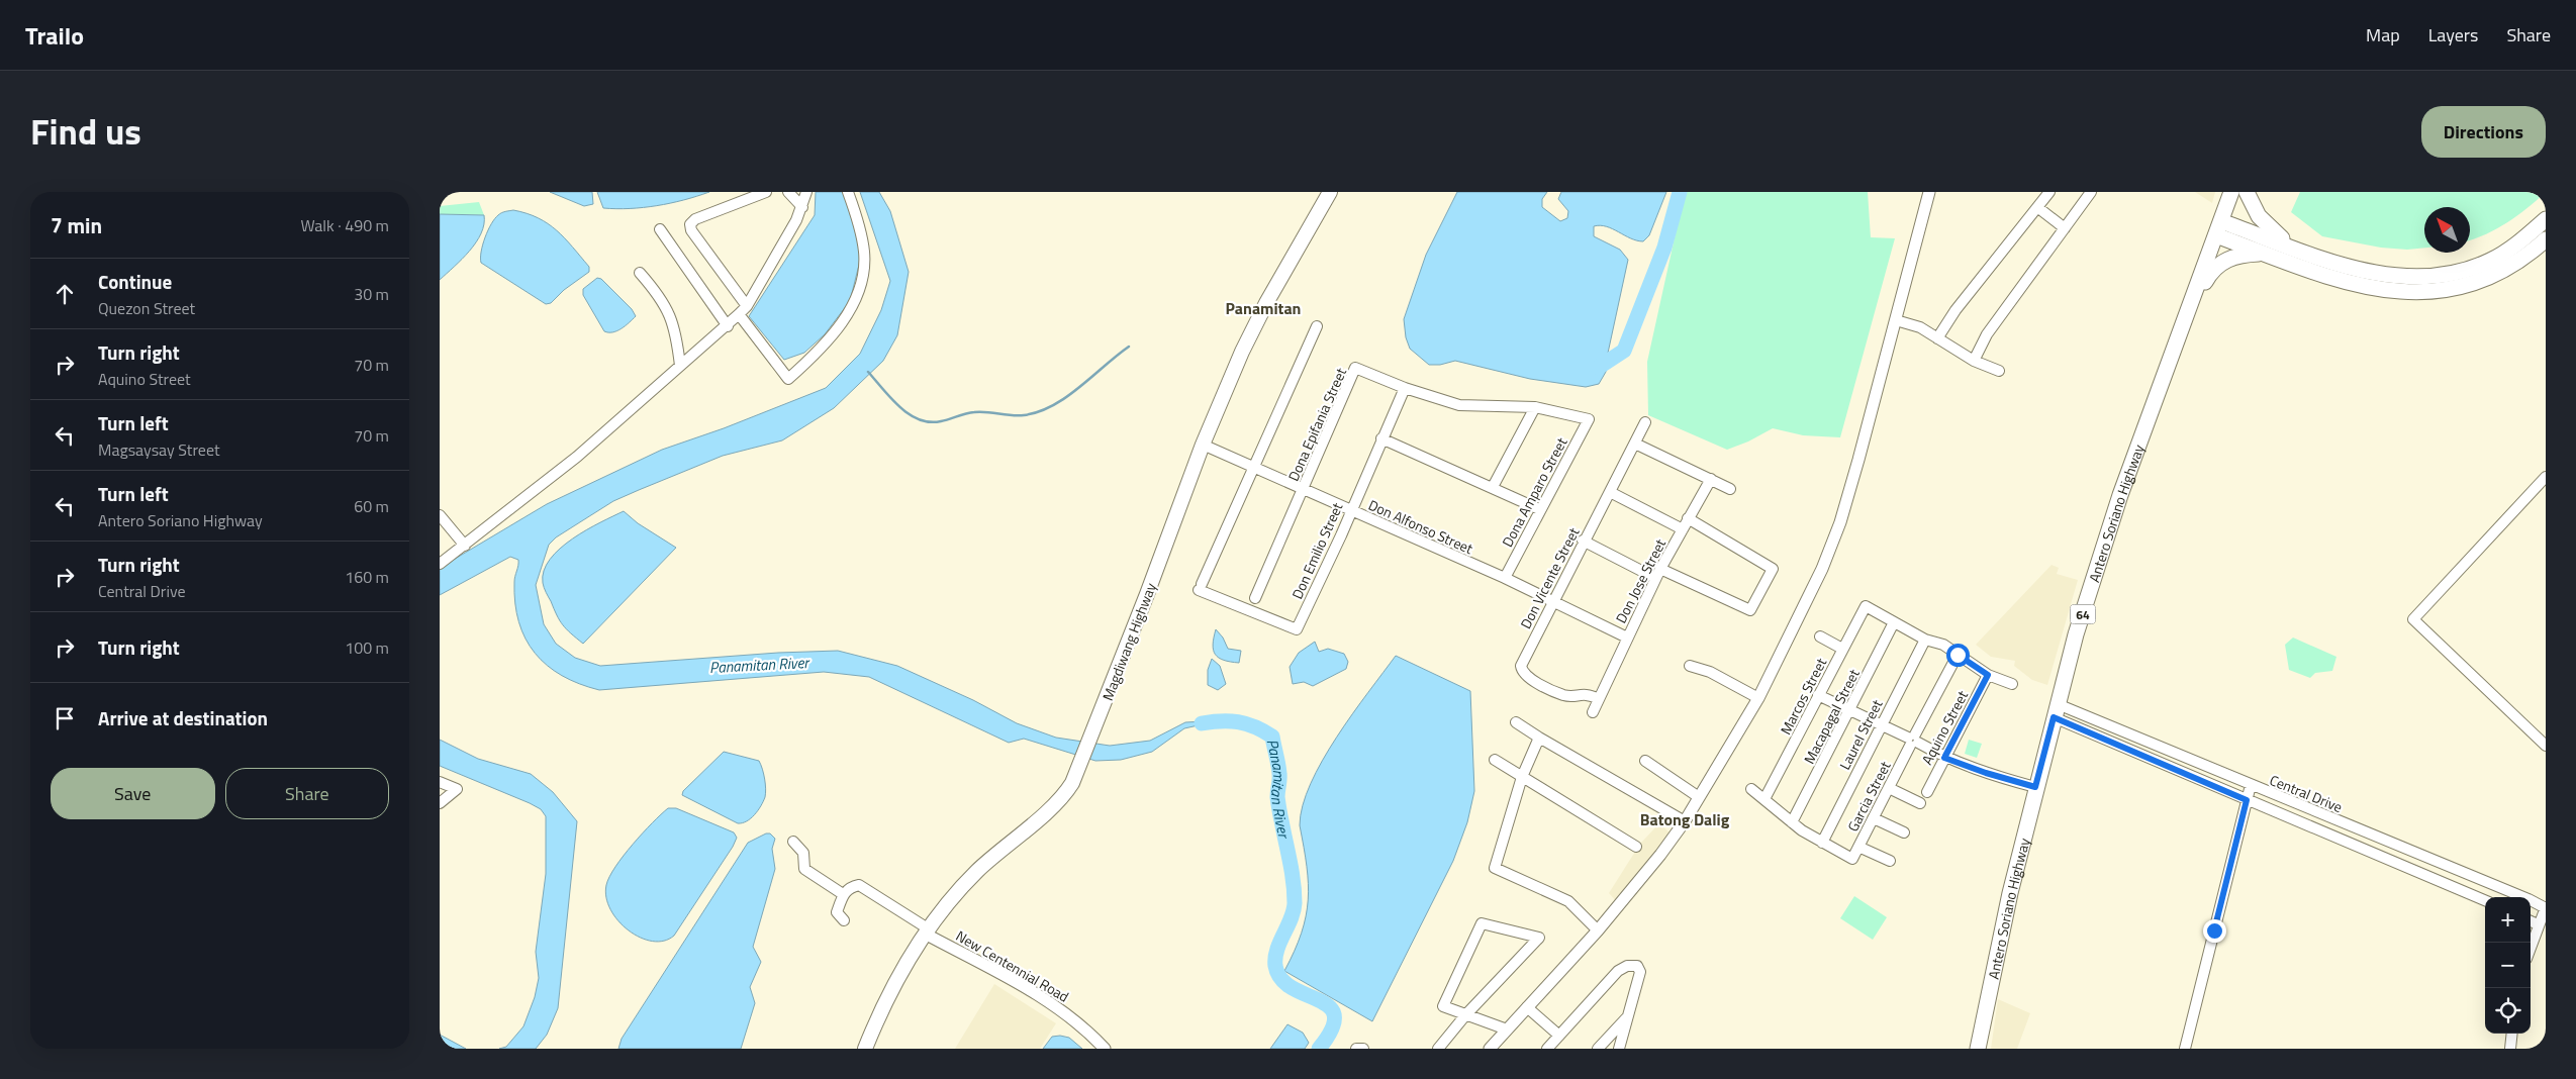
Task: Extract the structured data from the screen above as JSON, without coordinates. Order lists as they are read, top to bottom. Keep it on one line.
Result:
{"streets":{"main road":["Antero Soriano Highway","64","Magdiwang Highway"],"street":["Dona Epifania Street","Dona Amparo Street","Don Alfonso Street","Don Emilio Street","Don Vicente Street","Don Jose Street","Marcos Street","Macapagal Street","Aquino Street","Laurel Street","Central Drive","Garcia Street","New Centennial Road"]},"crossings":[["Dona Epifania Street","Dona Amparo Street"],["Dona Epifania Street","Don Alfonso Street"],["Dona Epifania Street","Don Emilio Street"],["Dona Amparo Street","Don Alfonso Street"],["Antero Soriano Highway","Central Drive"],["Don Alfonso Street","Don Emilio Street"],["Don Alfonso Street","Don Vicente Street"],["Don Alfonso Street","Don Jose Street"],["Don Alfonso Street","Magdiwang Highway"],["Don Vicente Street","Don Jose Street"],["Magdiwang Highway","New Centennial Road"],["Marcos Street","Macapagal Street"],["Laurel Street","Garcia Street"]],"districts":["Panamitan","Batong Dalig"],"water":["Panamitan River"],"north":"top left","page":{"header":"Trailo","nav":["Map","Layers","Share"],"title":"Find us","buttons":["Directions",["Save","Share"]],"heading":["7 min","Walk · 490 m"],"list":[["Continue","Quezon Street","30 m"],["Turn right","Aquino Street","70 m"],["Turn left","Magsaysay Street","70 m"],["Turn left","Antero Soriano Highway","60 m"],["Turn right","Central Drive","160 m"],["Turn right","100 m"],"Arrive at destination"],"map_buttons":["+","−"]}}
